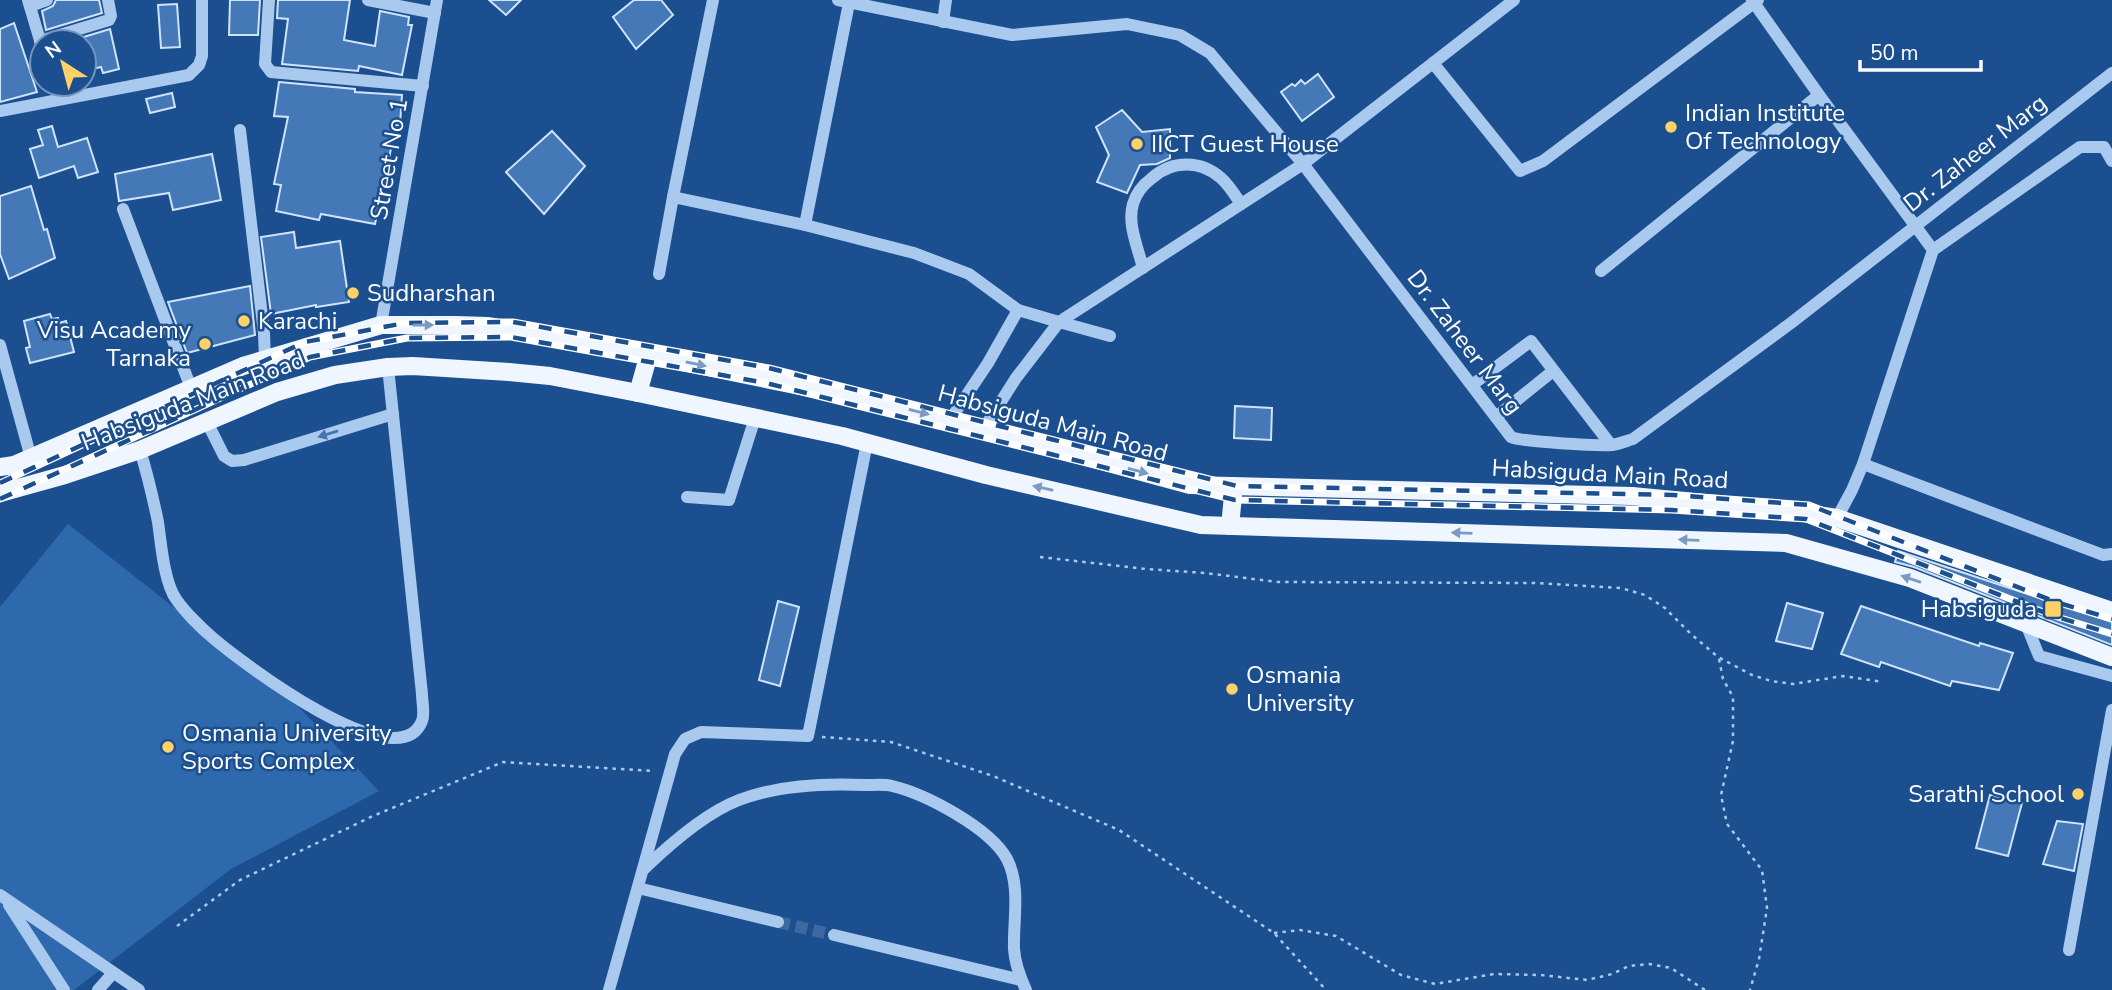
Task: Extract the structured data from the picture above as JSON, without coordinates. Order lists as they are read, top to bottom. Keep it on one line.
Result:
{"streets":{"main road":["Habsiguda Main Road"],"street":["Dr. Zaheer Marg","Street No 1"]},"crossings":[["Street No 1","Habsiguda Main Road"]],"places":{"other":["Indian Institute Of Technology","IICT Guest House","Sudharshan","Karachi","Visu Academy Tarnaka","Osmania University","Osmania University Sports Complex","Sarathi School"],"transit":["Habsiguda"]},"scale_bar":"50 m","north":"top left"}
